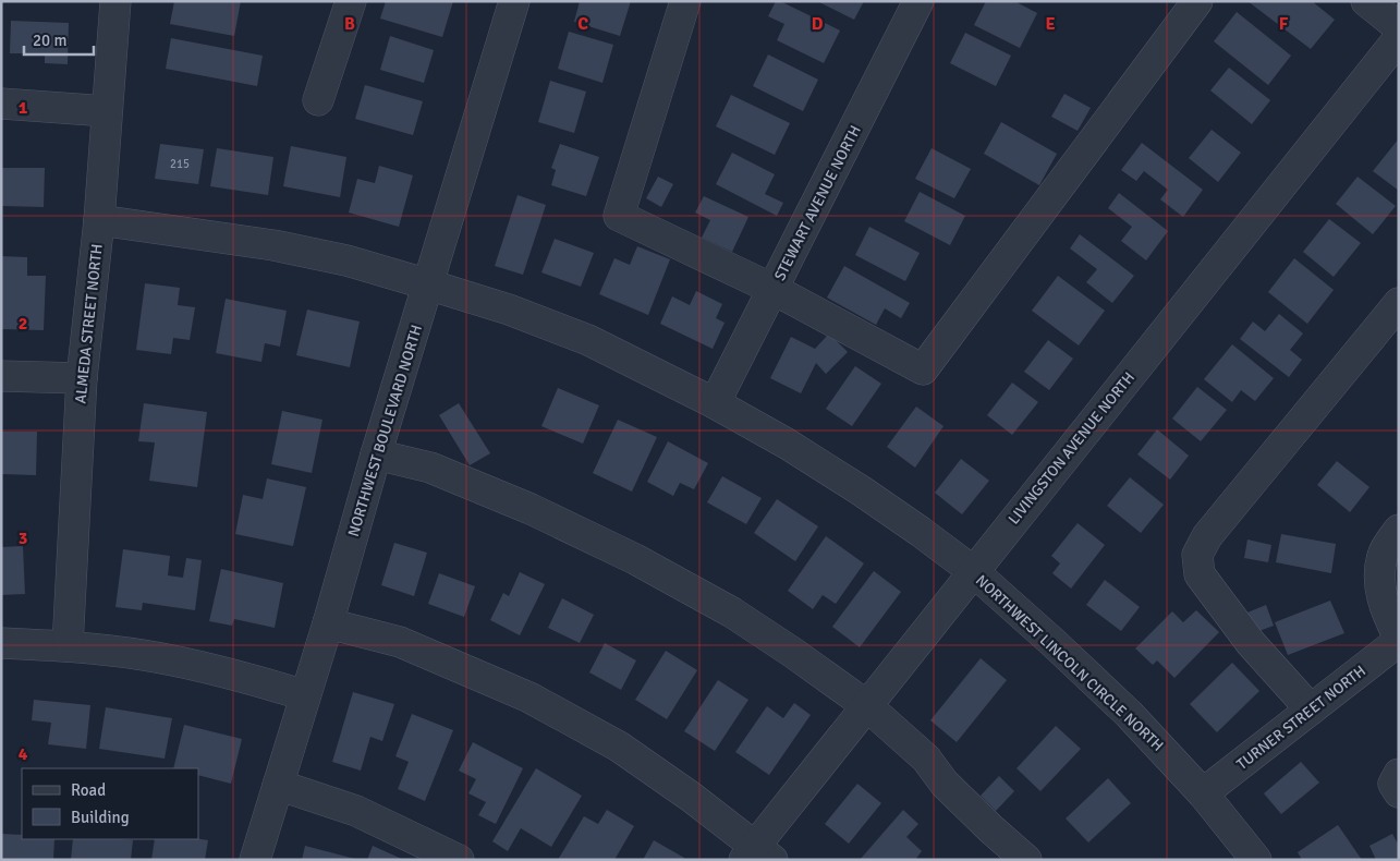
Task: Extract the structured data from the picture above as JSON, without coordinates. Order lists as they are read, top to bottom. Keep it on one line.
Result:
{"streets":{"street":["STEWART AVENUE NORTH","ALMEDA STREET NORTH","NORTHWEST BOULEVARD NORTH","LIVINGSTON AVENUE NORTH","NORTHWEST LINCOLN CIRCLE NORTH","TURNER STREET NORTH"]},"crossings":[["STEWART AVENUE NORTH","NORTHWEST LINCOLN CIRCLE NORTH"],["ALMEDA STREET NORTH","NORTHWEST LINCOLN CIRCLE NORTH"],["NORTHWEST BOULEVARD NORTH","NORTHWEST LINCOLN CIRCLE NORTH"],["LIVINGSTON AVENUE NORTH","NORTHWEST LINCOLN CIRCLE NORTH"],["NORTHWEST LINCOLN CIRCLE NORTH","TURNER STREET NORTH"]],"house_numbers":["215"],"legend":["Road","Building"],"scale_bar":"20 m","grid":{"columns":["B","C","D","E","F"],"rows":["1","2","3","4"]}}
